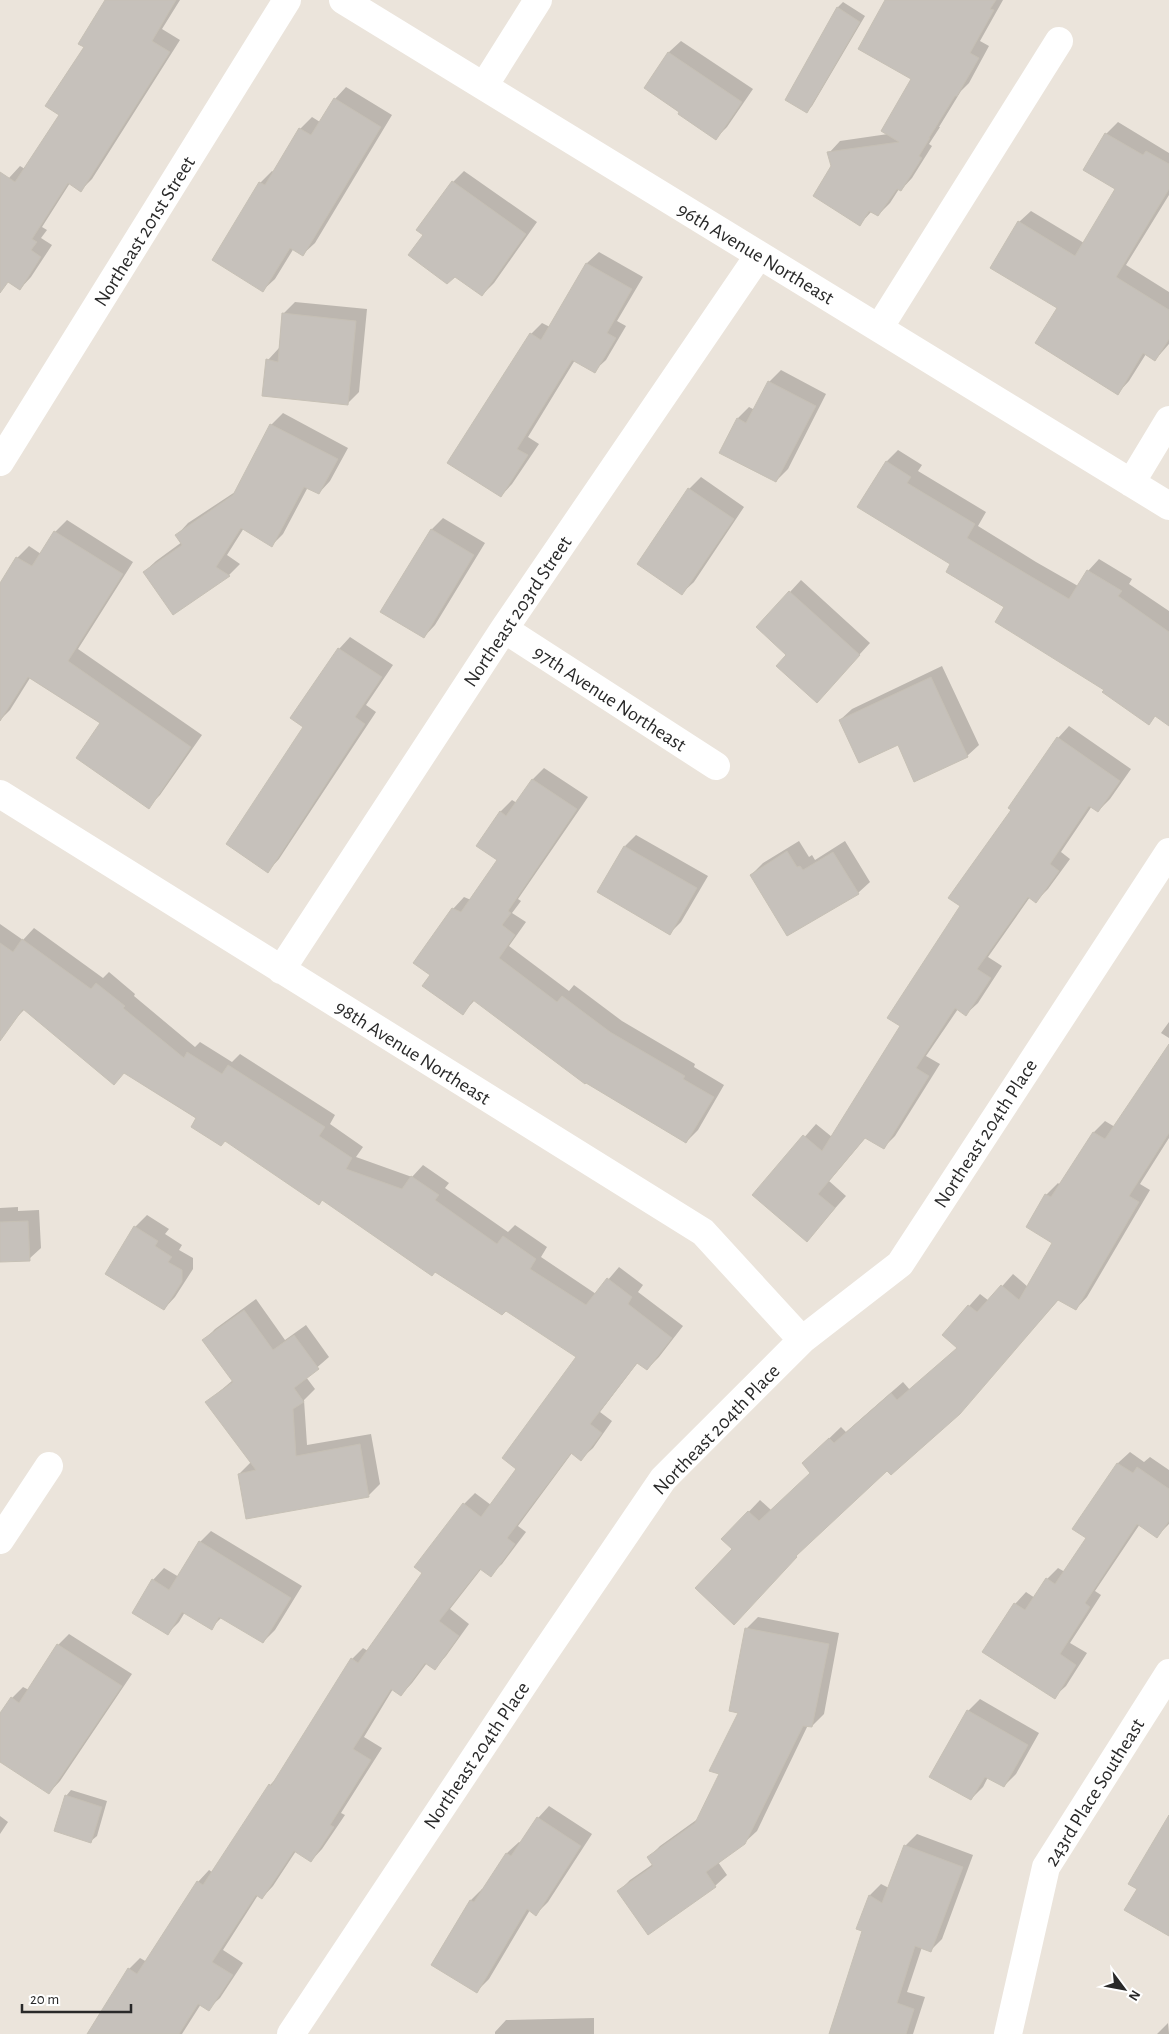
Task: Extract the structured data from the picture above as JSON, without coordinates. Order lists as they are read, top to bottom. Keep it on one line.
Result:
{"streets":{"street":["Northeast 201st Street","96th Avenue Northeast","Northeast 203rd Street","97th Avenue Northeast","98th Avenue Northeast","Northeast 204th Place","243rd Place Southeast"]},"crossings":[["96th Avenue Northeast","Northeast 203rd Street"],["Northeast 203rd Street","97th Avenue Northeast"],["Northeast 203rd Street","98th Avenue Northeast"],["98th Avenue Northeast","Northeast 204th Place"]],"scale_bar":"20 m","north":"bottom right"}
